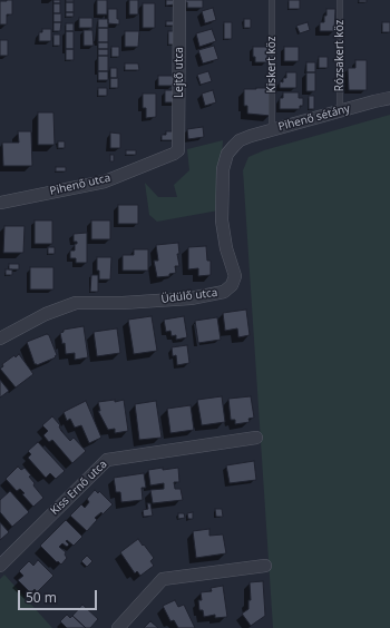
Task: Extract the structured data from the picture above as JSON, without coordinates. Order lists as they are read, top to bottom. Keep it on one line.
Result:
{"streets":{"street":["Lejtő utca","Pihenő sétány","Pihenő utca","Üdülő utca","Kiss Ernő utca"],"lane":["Rózsakert köz","Kiskert köz"]},"crossings":[["Rózsakert köz","Pihenő sétány"],["Kiskert köz","Pihenő sétány"],["Lejtő utca","Pihenő utca"],["Pihenő sétány","Üdülő utca"]],"scale_bar":"50 m"}
